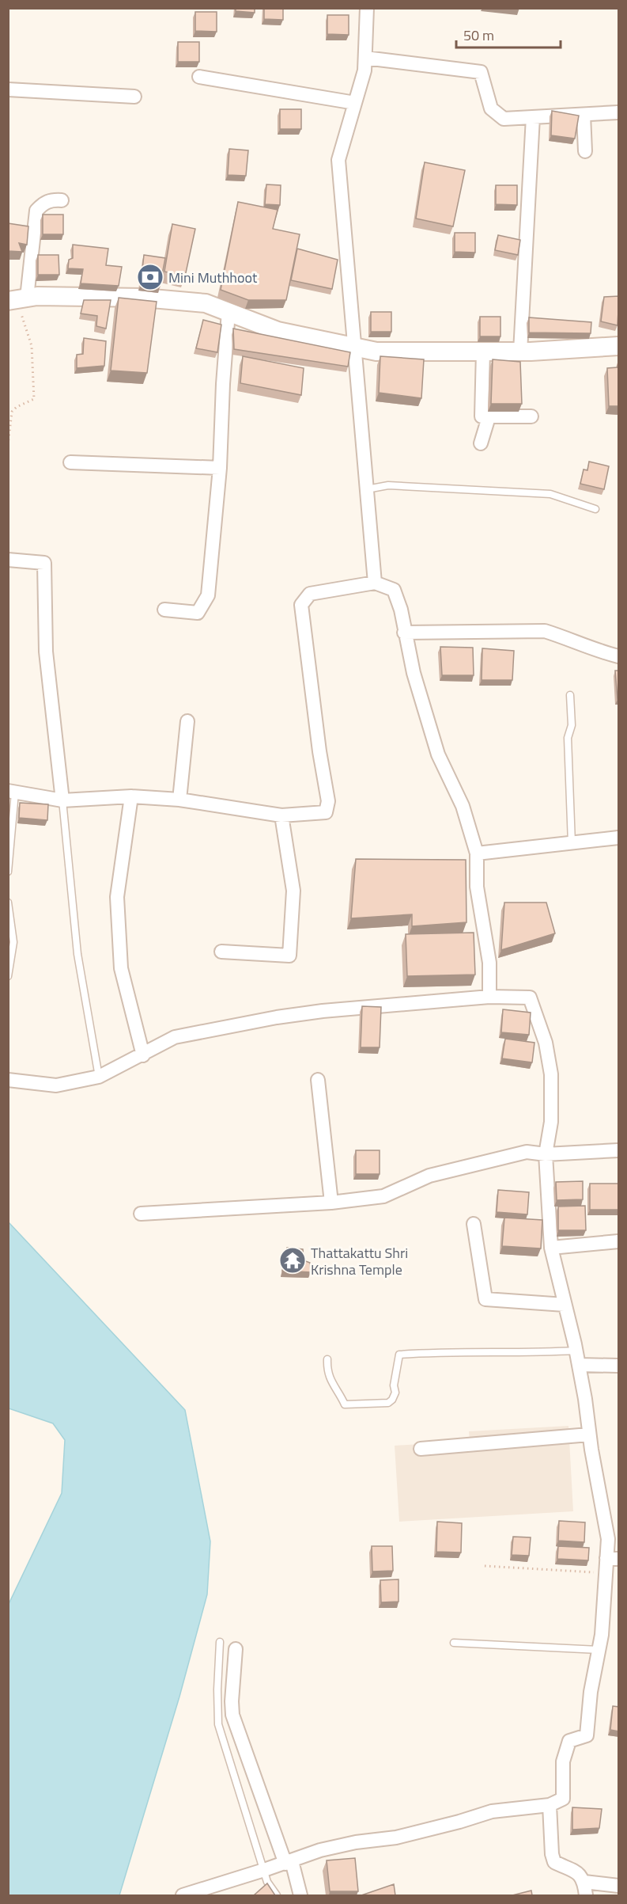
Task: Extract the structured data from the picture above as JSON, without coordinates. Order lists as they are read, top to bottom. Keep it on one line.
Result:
{"places":{"bank":["Mini Muthhoot"],"temple":["Thattakattu Shri Krishna Temple"]},"scale_bar":"50 m"}
